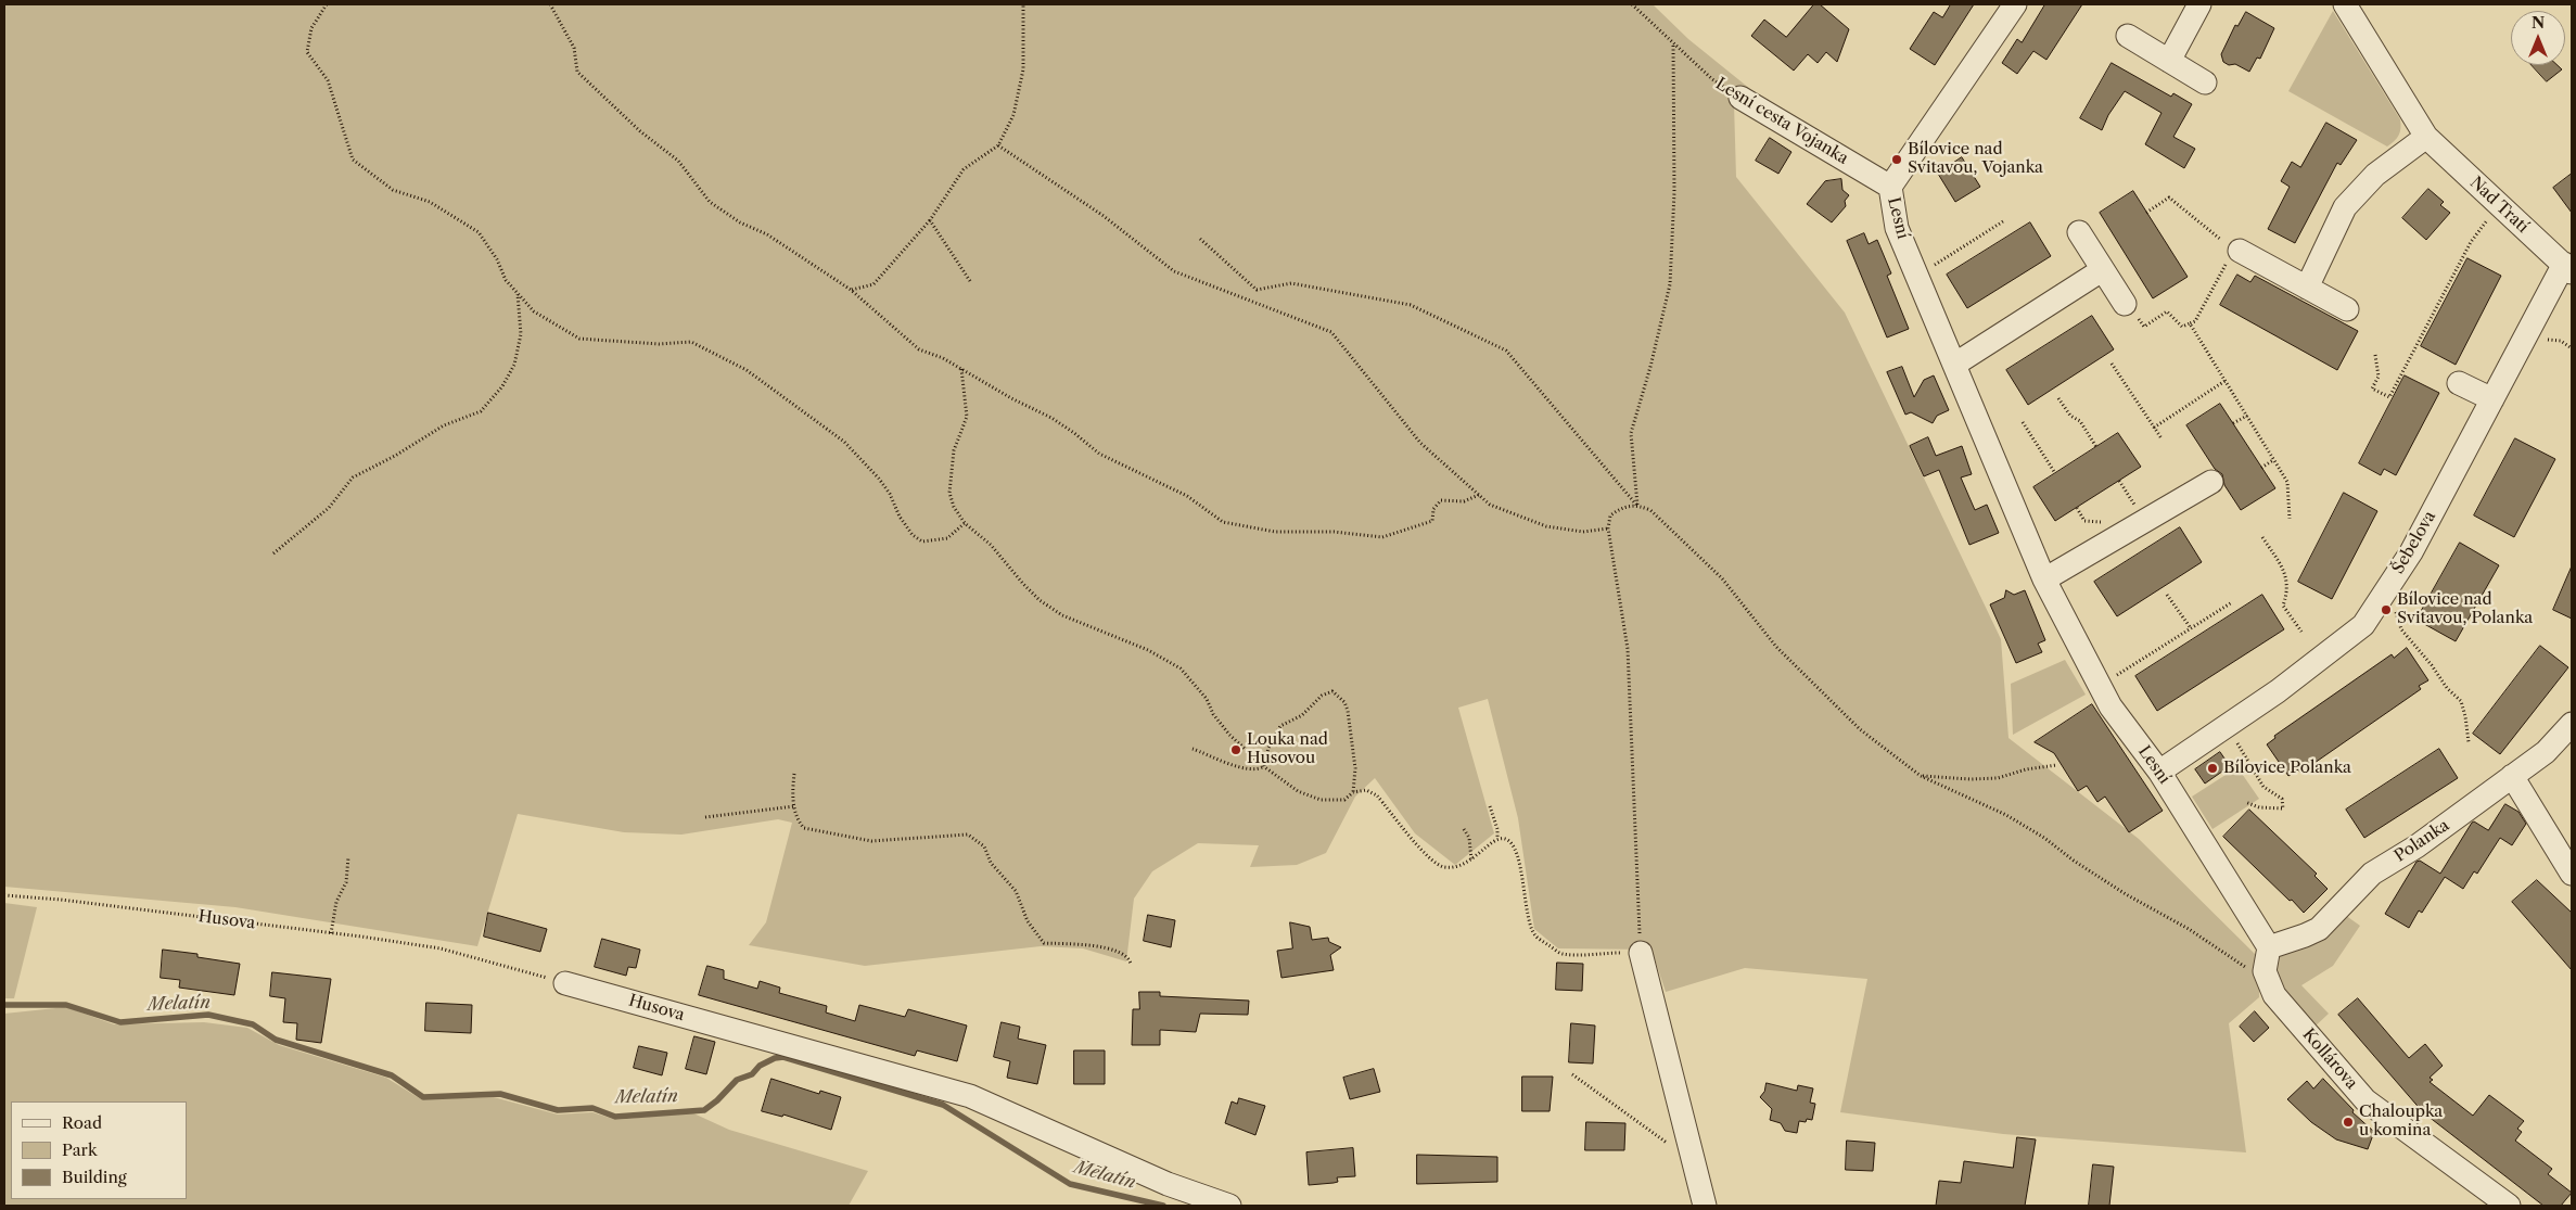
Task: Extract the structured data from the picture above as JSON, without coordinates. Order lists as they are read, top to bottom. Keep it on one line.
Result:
{"streets":{"street":["Lesní cesta Vojanka","Nad Tratí","Lesní","Šebelova","Polanka","Husova","Kollárova"]},"crossings":[["Lesní cesta Vojanka","Lesní"],["Nad Tratí","Šebelova"],["Lesní","Šebelova"],["Lesní","Polanka"]],"water":["Melatín"],"places":["Bílovice nad Svitavou, Vojanka","Bílovice nad Svitavou, Polanka","Louka nad Husovou","Bílovice Polanka","Chaloupka u komina"],"legend":["Road","Park","Building"],"north":"top"}
